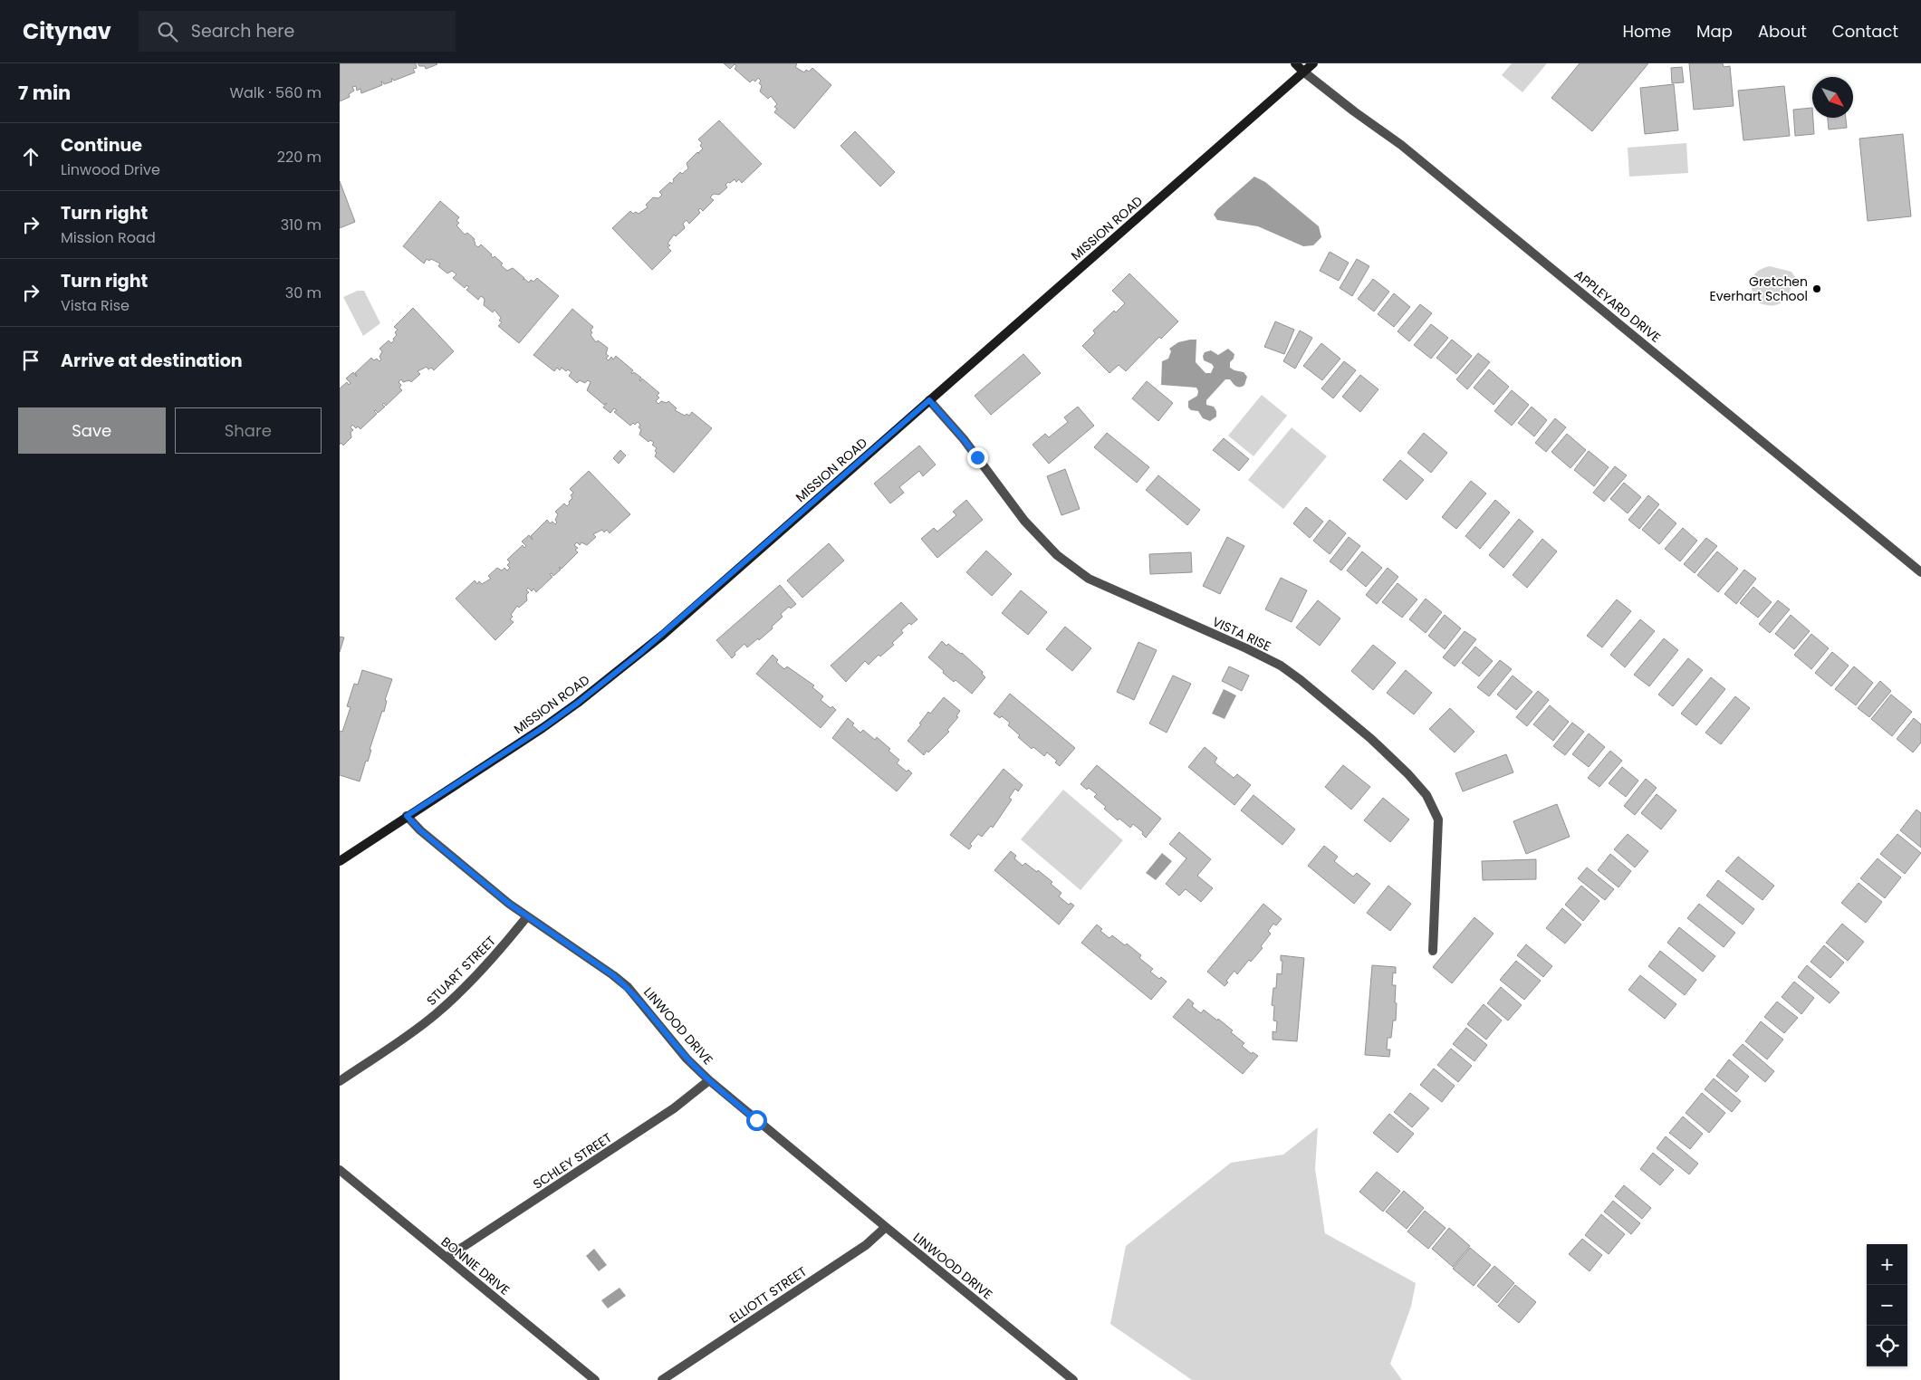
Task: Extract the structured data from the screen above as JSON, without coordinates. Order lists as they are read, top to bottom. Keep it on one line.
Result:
{"streets":{"street":["MISSION ROAD","APPLEYARD DRIVE","VISTA RISE","STUART STREET","LINWOOD DRIVE","SCHLEY STREET","BONNIE DRIVE","ELLIOTT STREET"]},"crossings":[["MISSION ROAD","APPLEYARD DRIVE"],["MISSION ROAD","VISTA RISE"],["MISSION ROAD","LINWOOD DRIVE"],["STUART STREET","LINWOOD DRIVE"],["LINWOOD DRIVE","SCHLEY STREET"],["LINWOOD DRIVE","ELLIOTT STREET"],["SCHLEY STREET","BONNIE DRIVE"]],"places":["Gretchen Everhart School"],"north":"bottom right","page":{"header":"Citynav","search":"Search here","nav":["Home","Map","About","Contact"],"heading":["7 min","Walk · 560 m"],"list":[["Continue","Linwood Drive","220 m"],["Turn right","Mission Road","310 m"],["Turn right","Vista Rise","30 m"],"Arrive at destination"],"buttons":["Save","Share"],"map_buttons":["+","−"]}}
